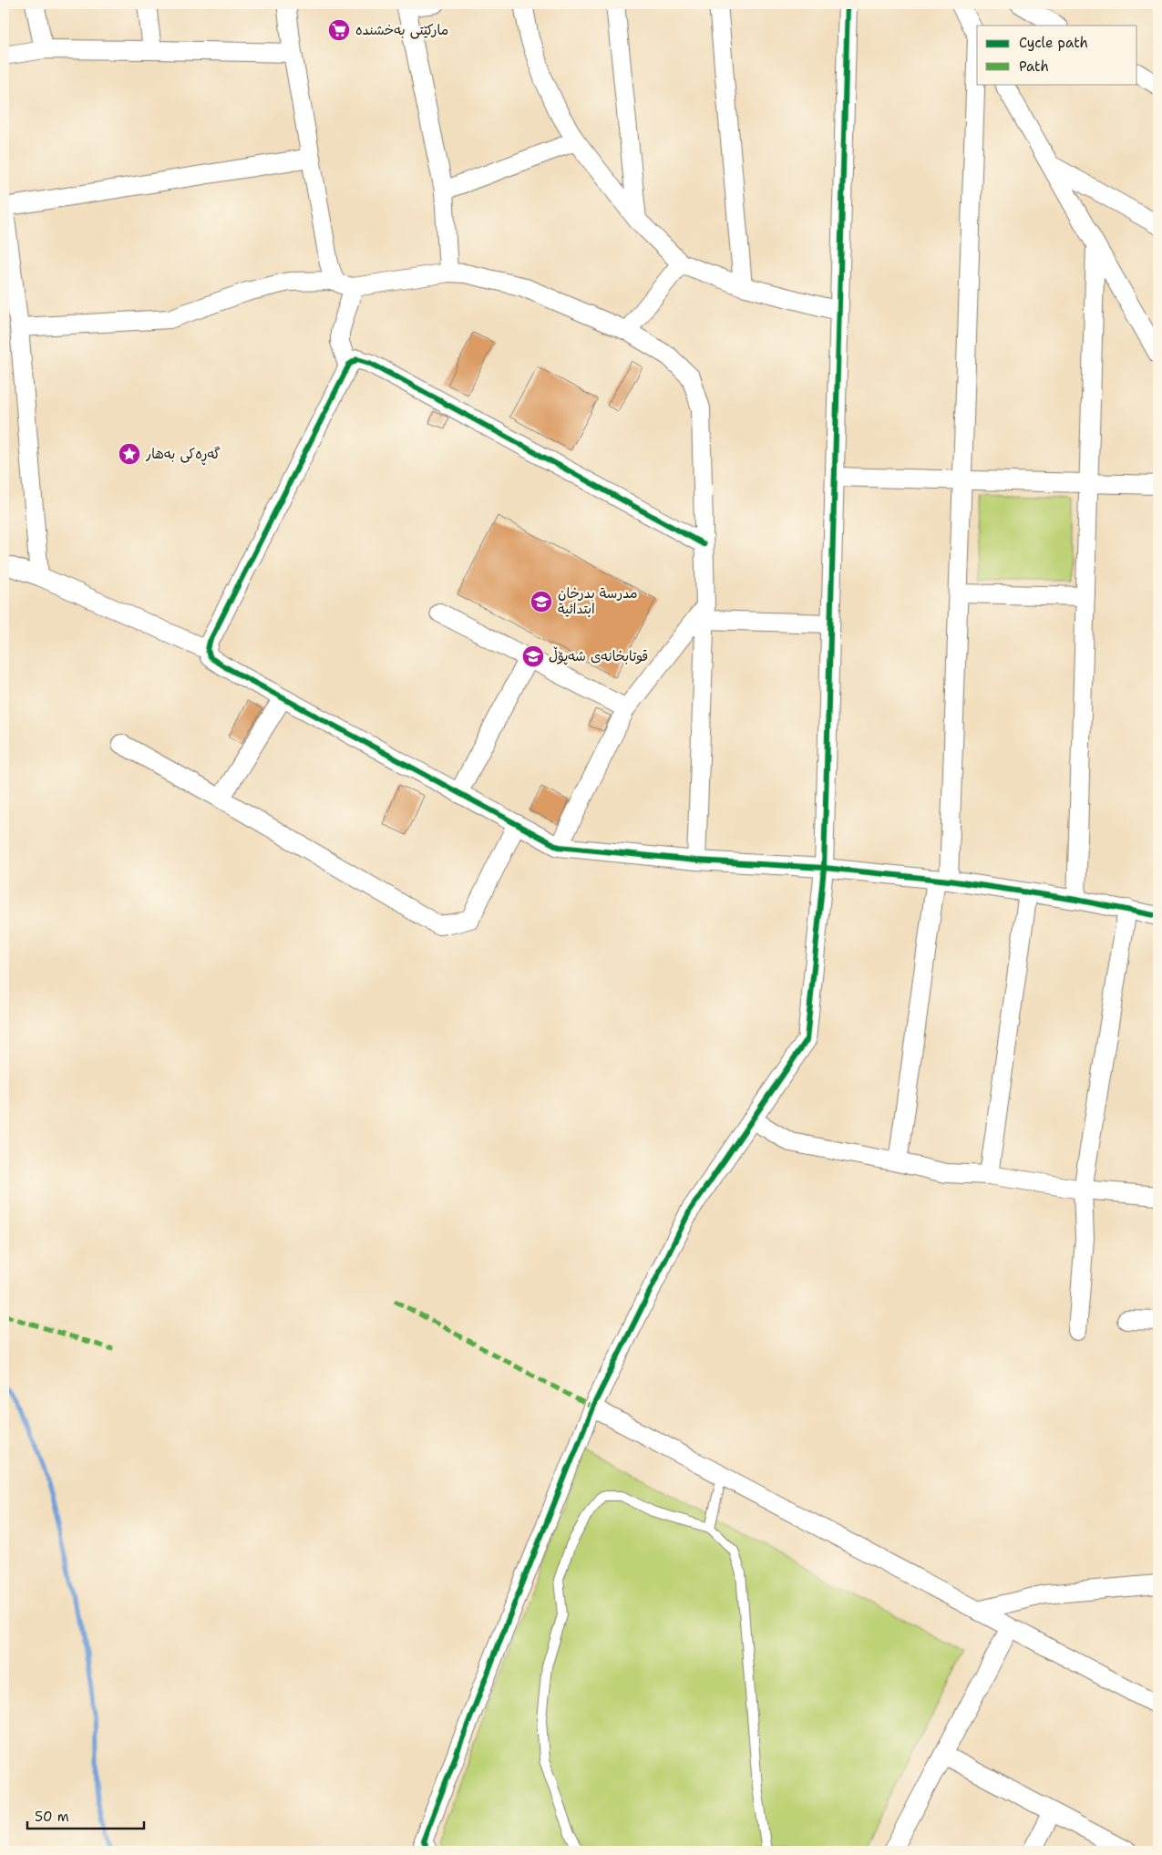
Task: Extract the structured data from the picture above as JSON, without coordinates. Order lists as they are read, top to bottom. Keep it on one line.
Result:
{"places":{"supermarket":["مارکێتی بەخشندە"],"place":["گەڕەکی بەهار"],"school or university":["مدرسة بدرخان ابتدائية","قوتابخانەی شەپۆڵ"]},"legend":["Cycle path","Path"],"scale_bar":"50 m"}
